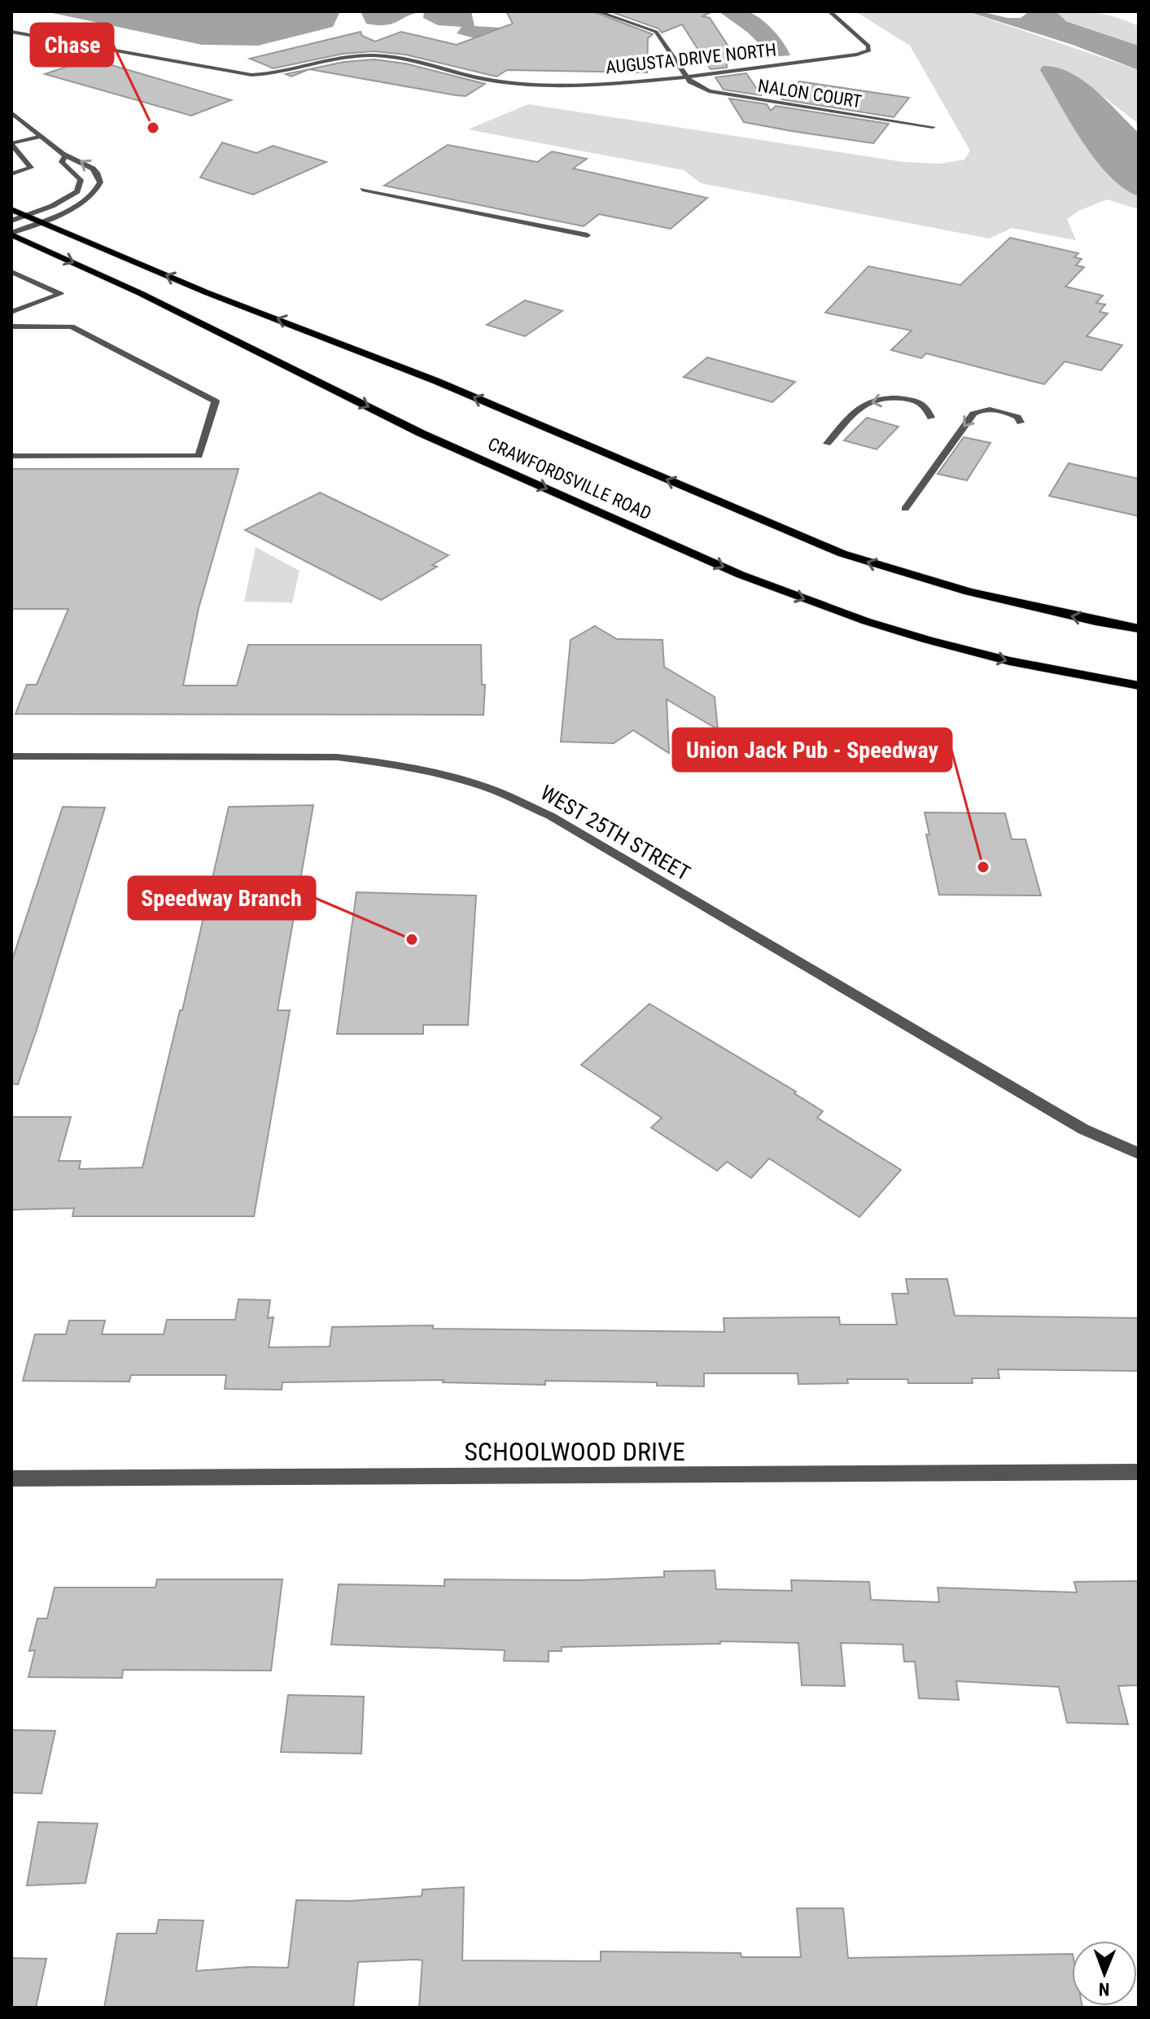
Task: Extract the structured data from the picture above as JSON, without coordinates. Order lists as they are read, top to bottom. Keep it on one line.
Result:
{"streets":{"main road":["CRAWFORDSVILLE ROAD"],"street":["AUGUSTA DRIVE NORTH","NALON COURT","WEST 25TH STREET","SCHOOLWOOD DRIVE"]},"crossings":[["AUGUSTA DRIVE NORTH","NALON COURT"]],"places":["Chase","Union Jack Pub - Speedway","Speedway Branch"],"north":"bottom"}
